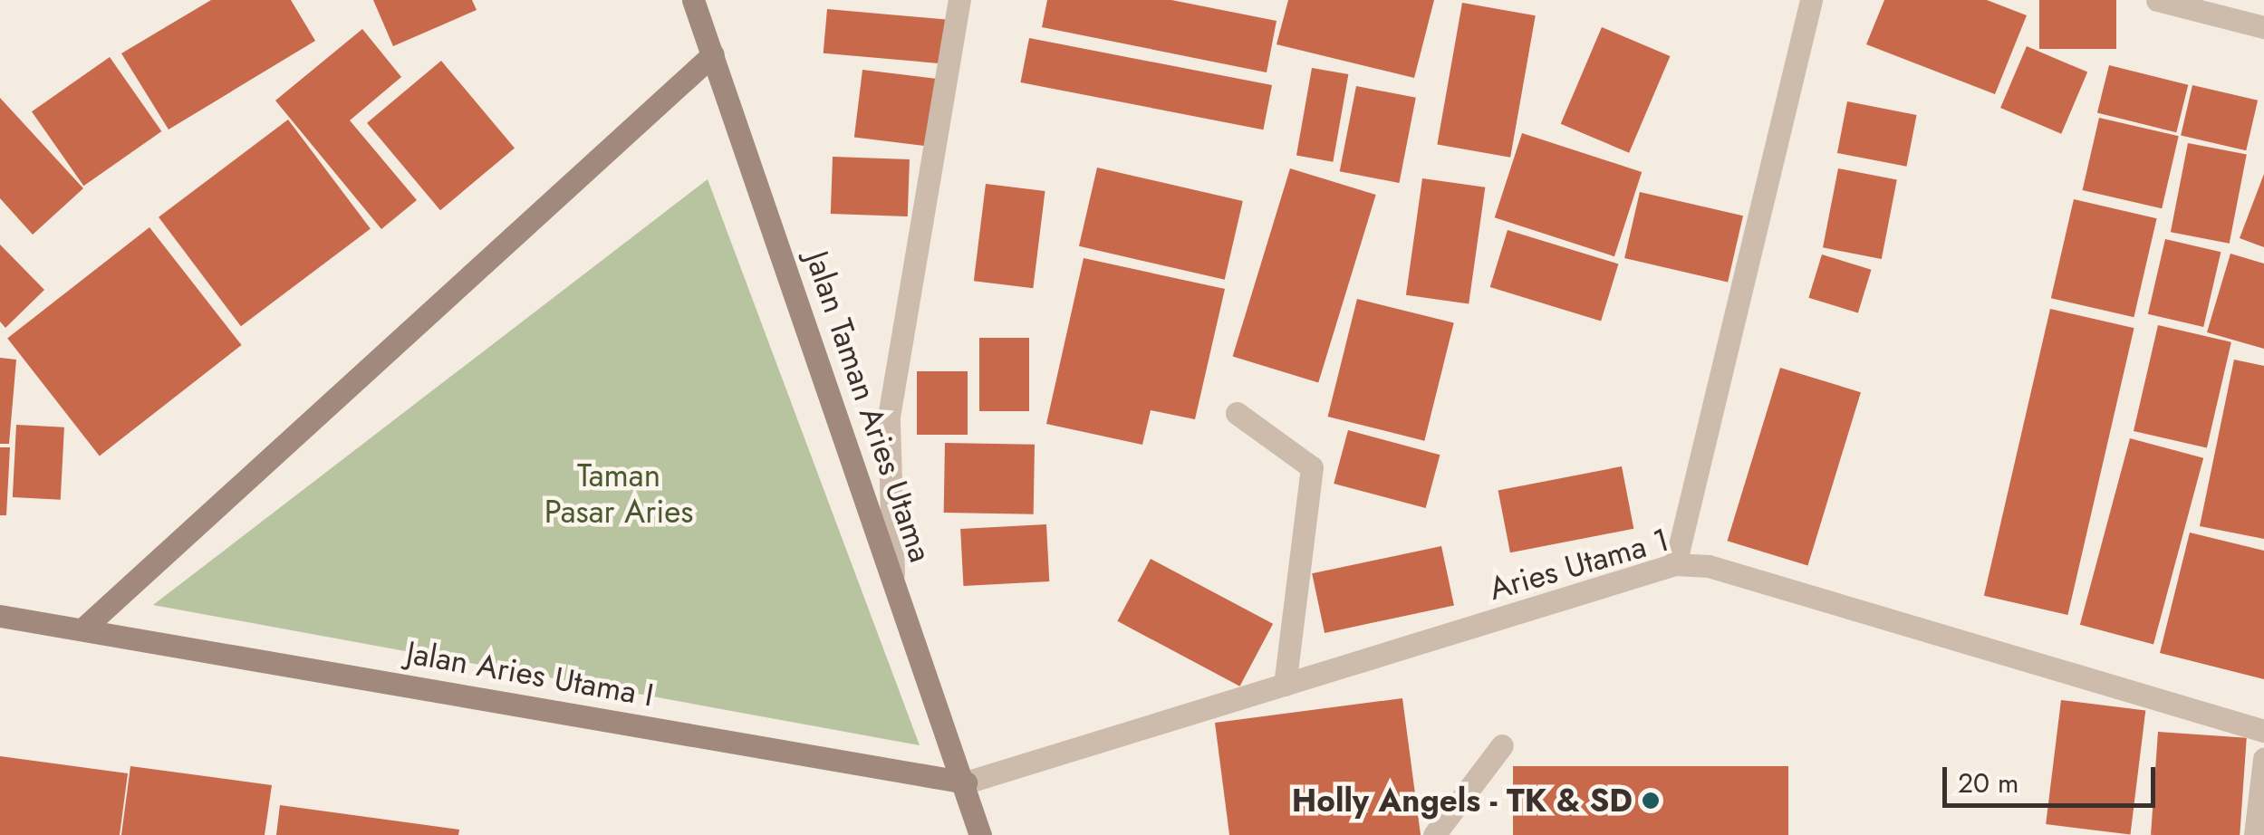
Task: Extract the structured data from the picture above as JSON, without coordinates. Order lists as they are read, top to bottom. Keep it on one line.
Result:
{"streets":{"street":["Jalan Taman Aries Utama","Aries Utama 1","Jalan Aries Utama I"]},"crossings":[["Jalan Taman Aries Utama","Aries Utama 1"],["Jalan Taman Aries Utama","Jalan Aries Utama I"],["Aries Utama 1","Jalan Aries Utama I"]],"parks":["Taman Pasar Aries"],"places":["Holly Angels - TK & SD"],"scale_bar":"20 m"}
